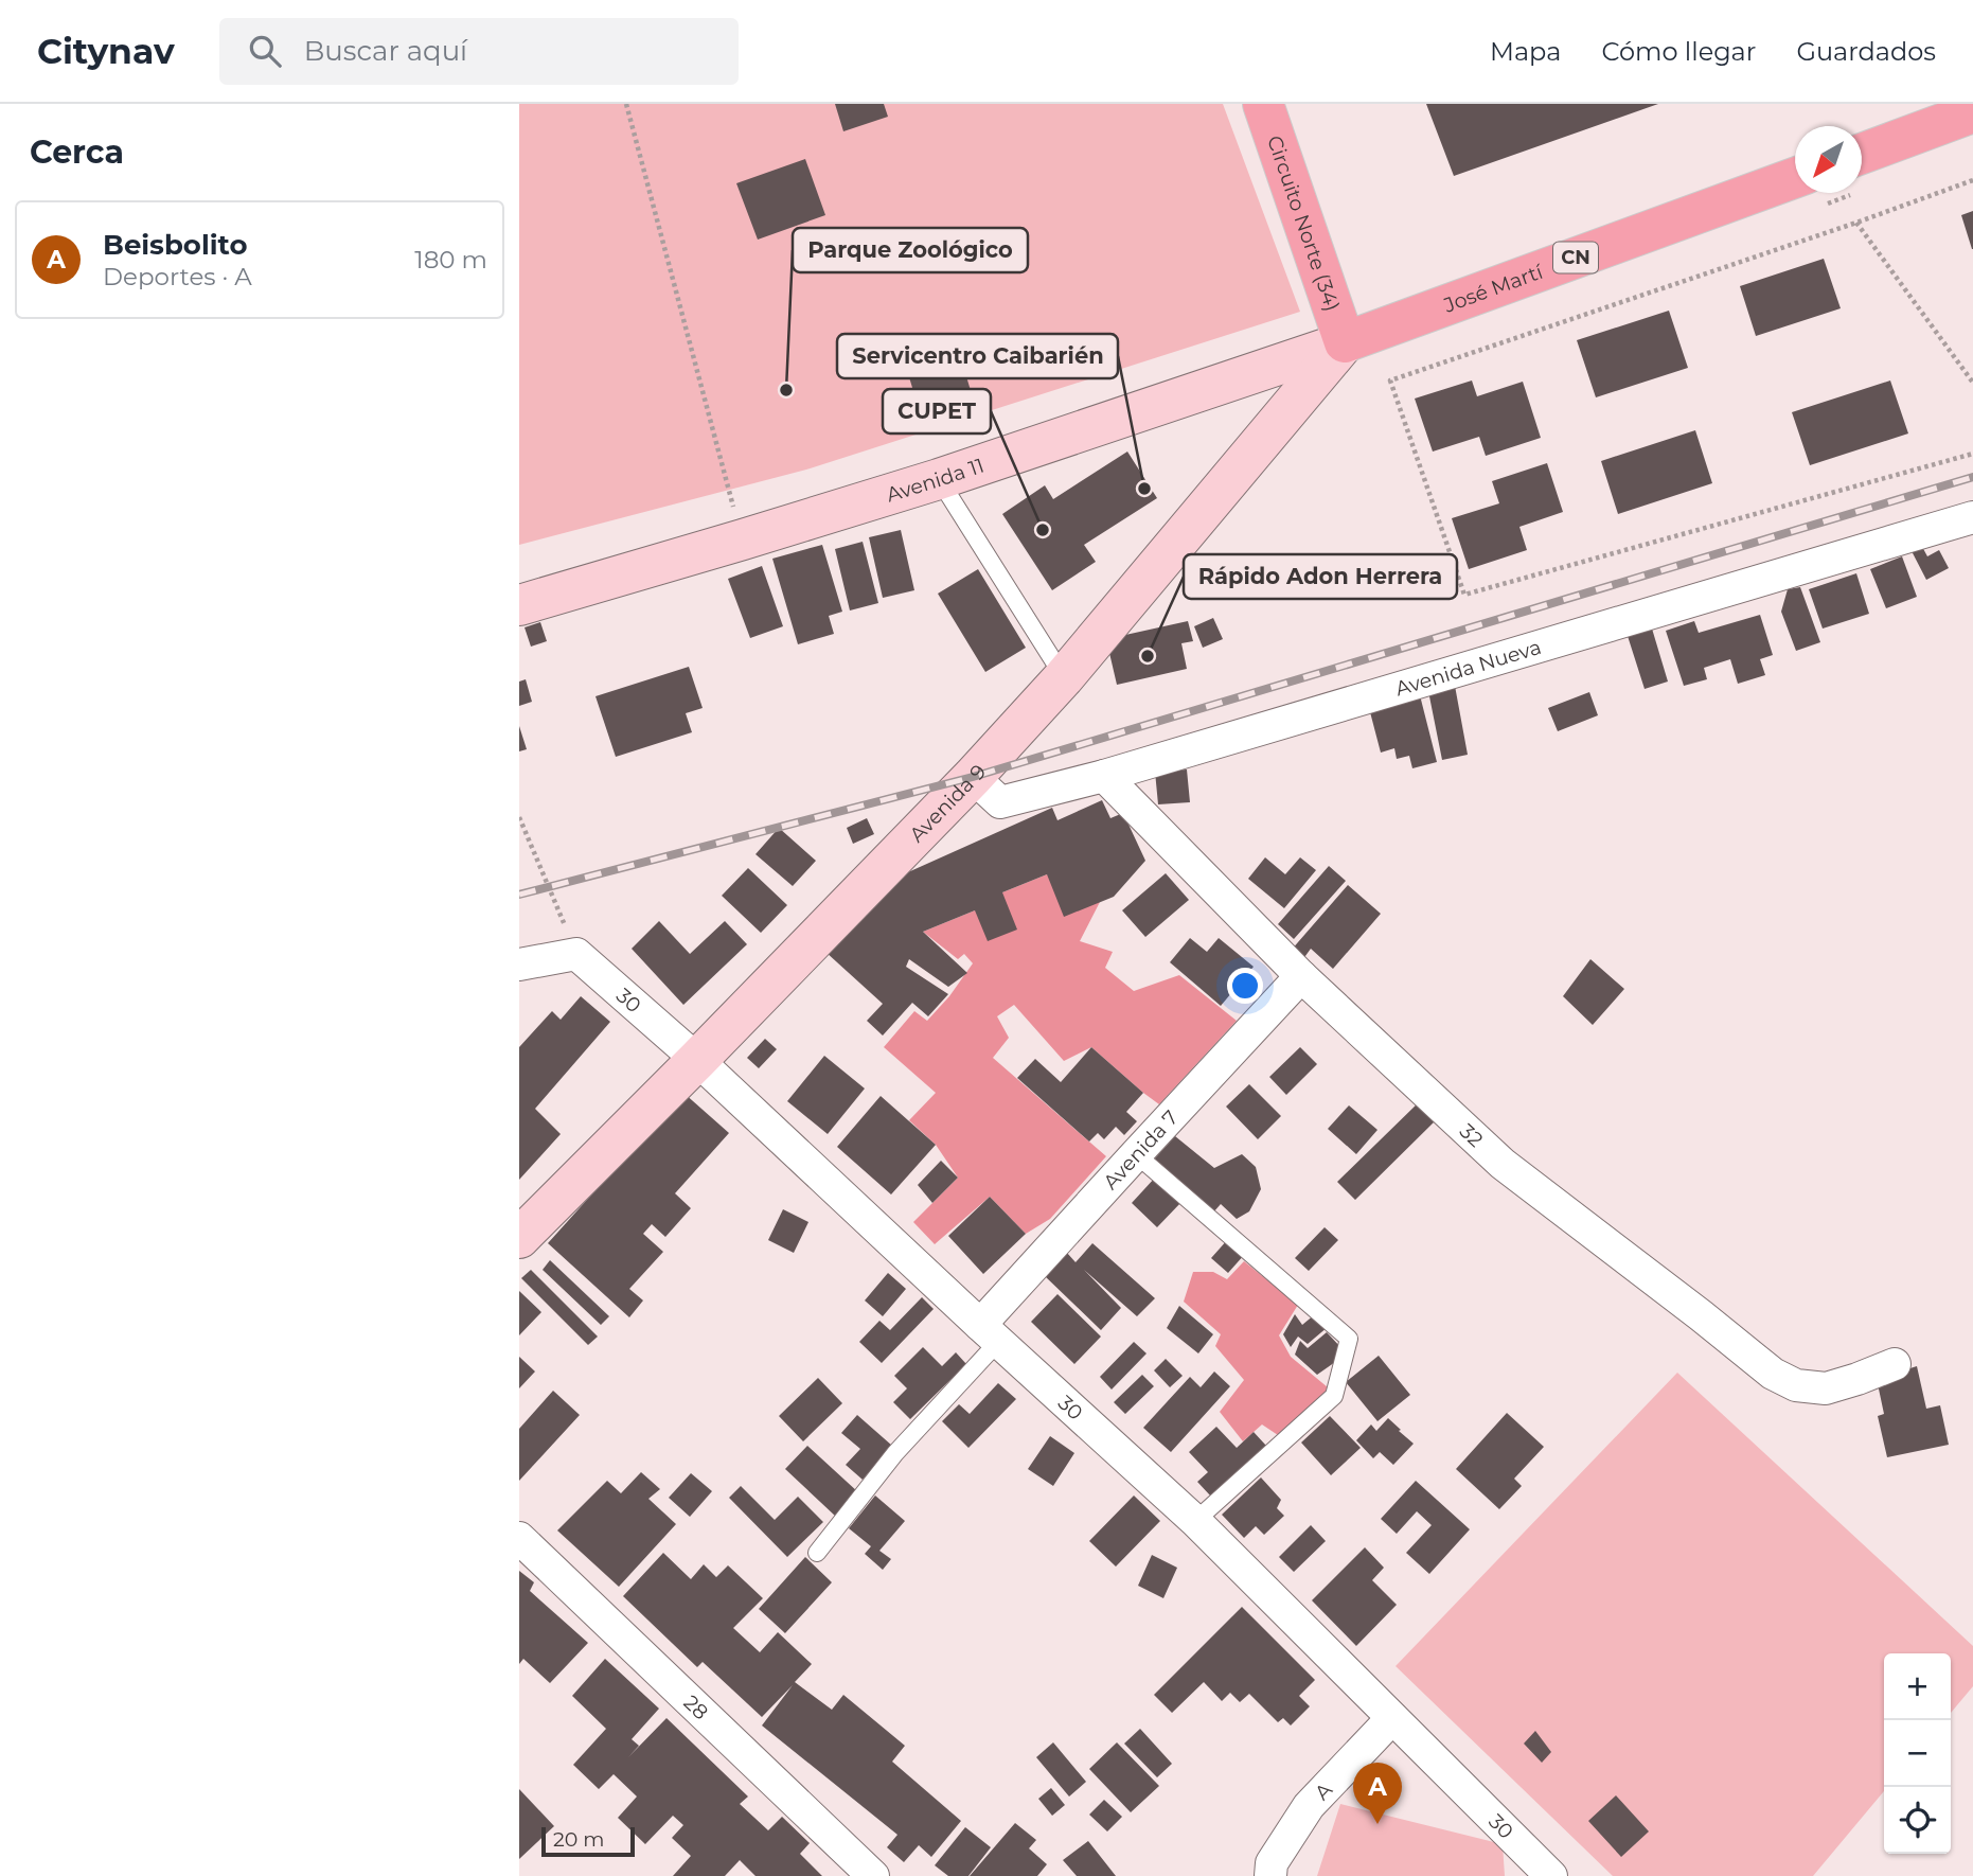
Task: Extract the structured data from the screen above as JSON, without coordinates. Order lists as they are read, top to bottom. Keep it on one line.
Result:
{"streets":{"main road":["Circuito Norte (34)","CN","José Martí","Avenida 11","Avenida 9"],"street":["Avenida Nueva","30","32","Avenida 7","28","A"]},"crossings":[["Circuito Norte (34)","José Martí"],["Circuito Norte (34)","Avenida 11"],["Circuito Norte (34)","Avenida 9"],["José Martí","Avenida 11"],["José Martí","Avenida 9"],["Avenida 11","Avenida 9"],["Avenida Nueva","Avenida 9"],["Avenida Nueva","32"],["Avenida 9","30"],["30","Avenida 7"],["30","A"],["32","Avenida 7"]],"places":["Parque Zoológico","Servicentro Caibarién","CUPET","Rápido Adon Herrera"],"scale_bar":"20 m","north":"bottom left","page":{"header":"Citynav","search":"Buscar aquí","nav":["Mapa","Cómo llegar","Guardados"],"heading":"Cerca","list":[{"mark":"A","name":"Beisbolito","note":"Deportes · A","value":"180 m"}],"map_buttons":["+","−"],"pins":"A","scale":"20 m"}}
